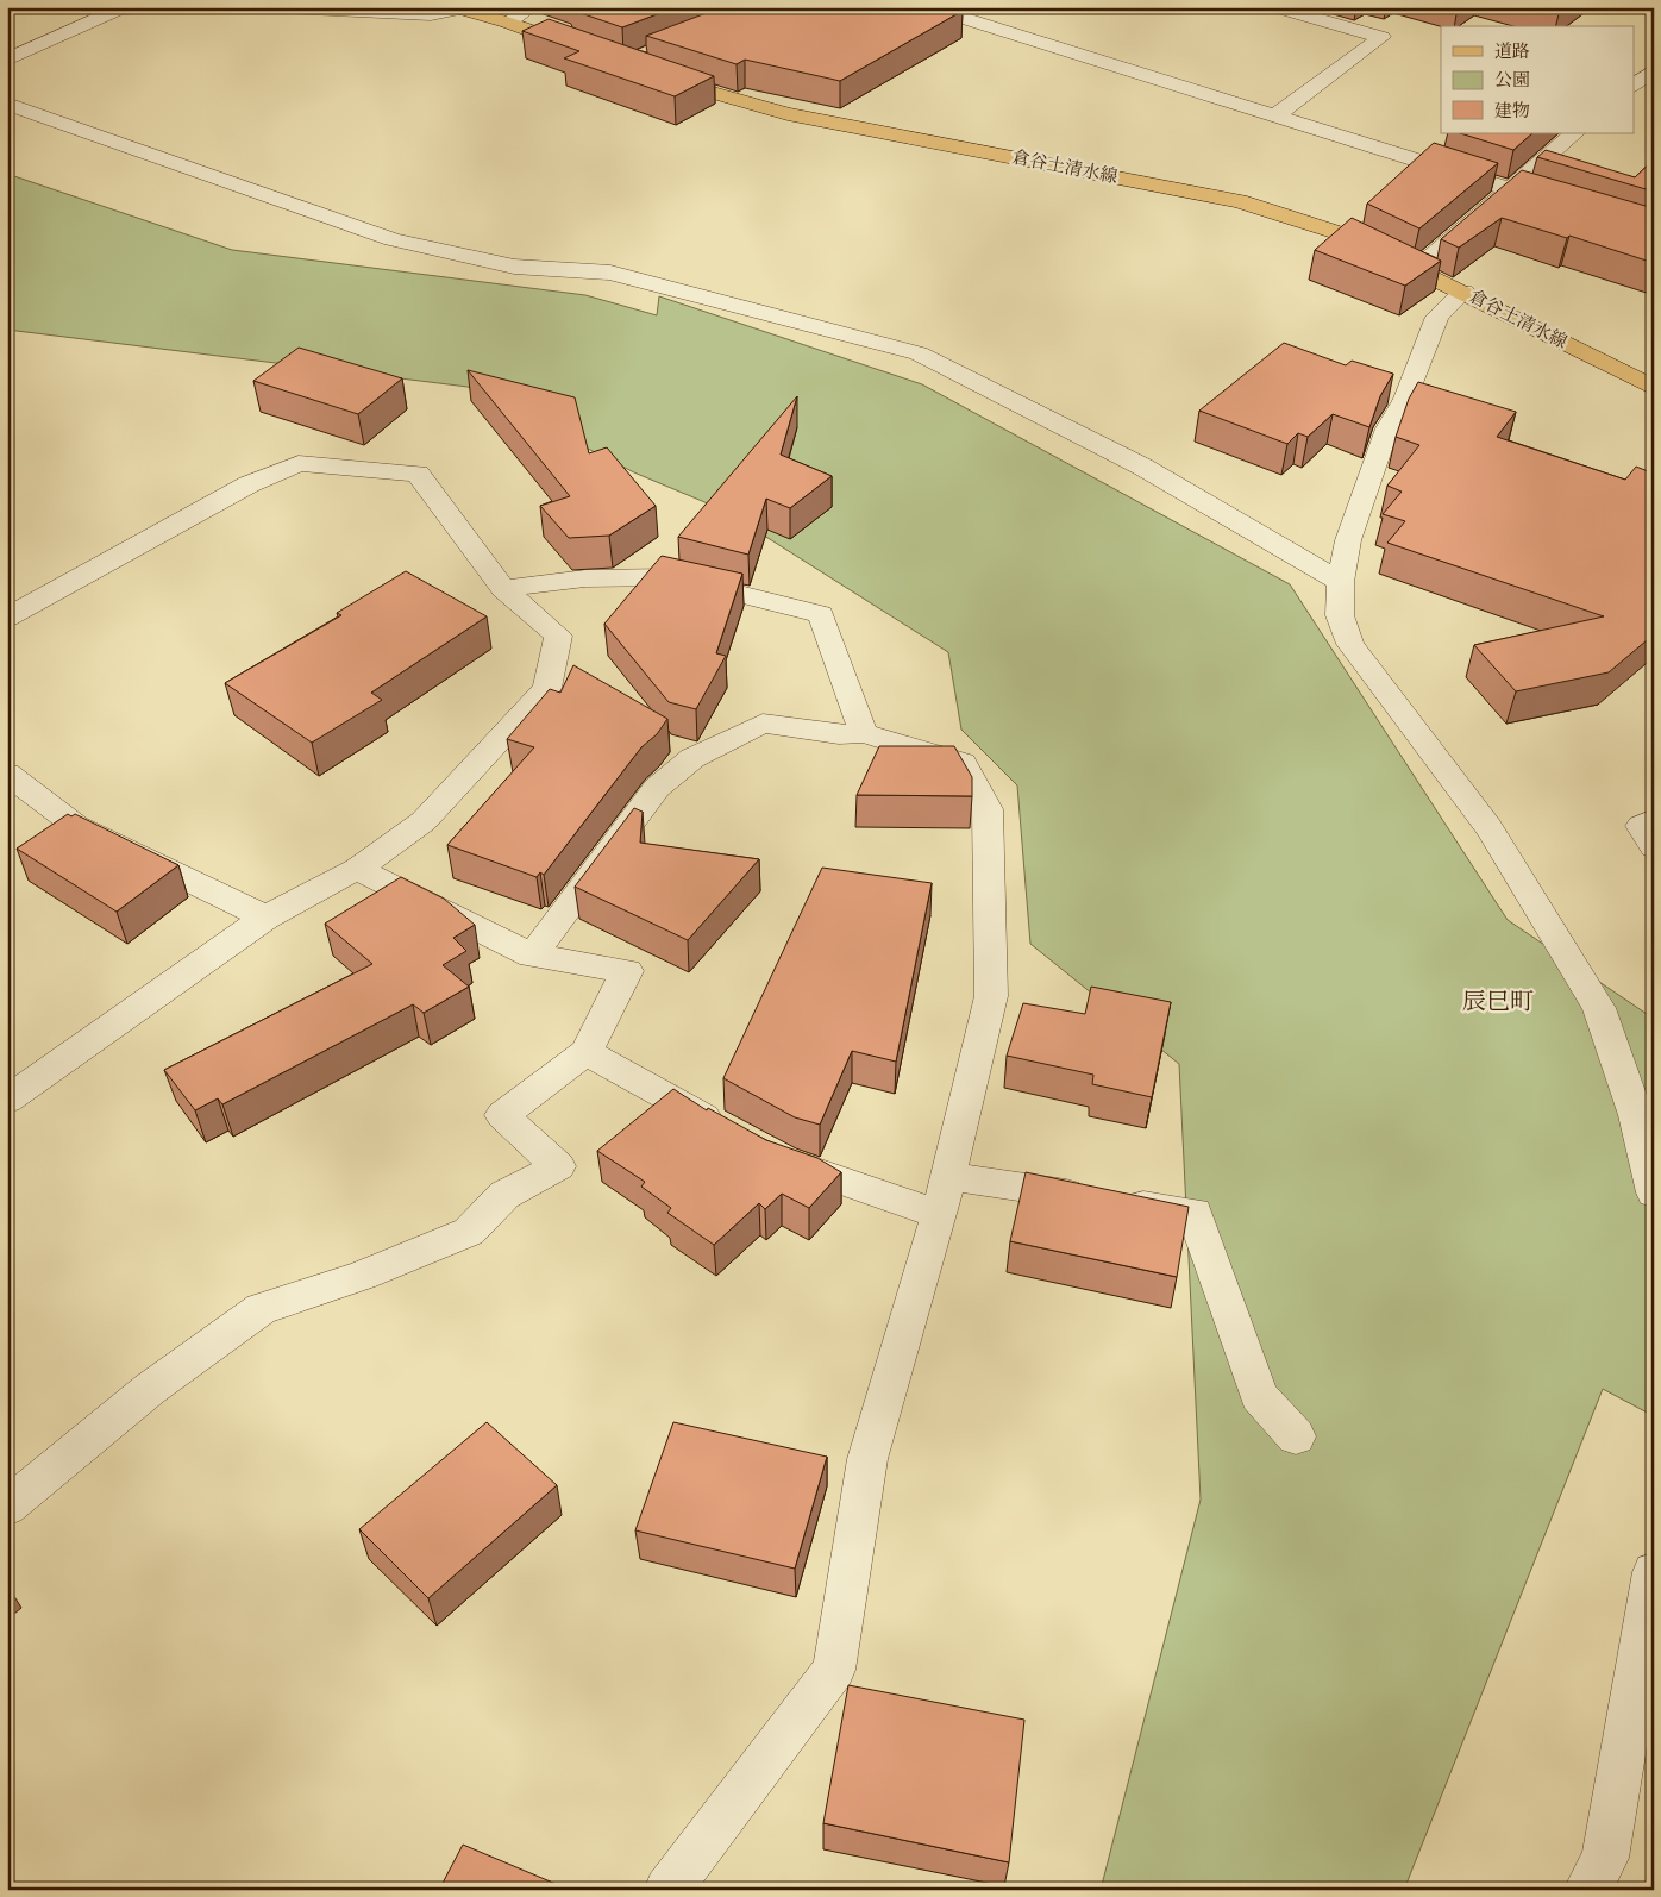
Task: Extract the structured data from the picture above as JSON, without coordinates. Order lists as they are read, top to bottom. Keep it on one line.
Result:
{"streets":{"main road":["倉谷土清水線"]},"districts":["辰巳町"],"legend":["道路","公園","建物"]}
